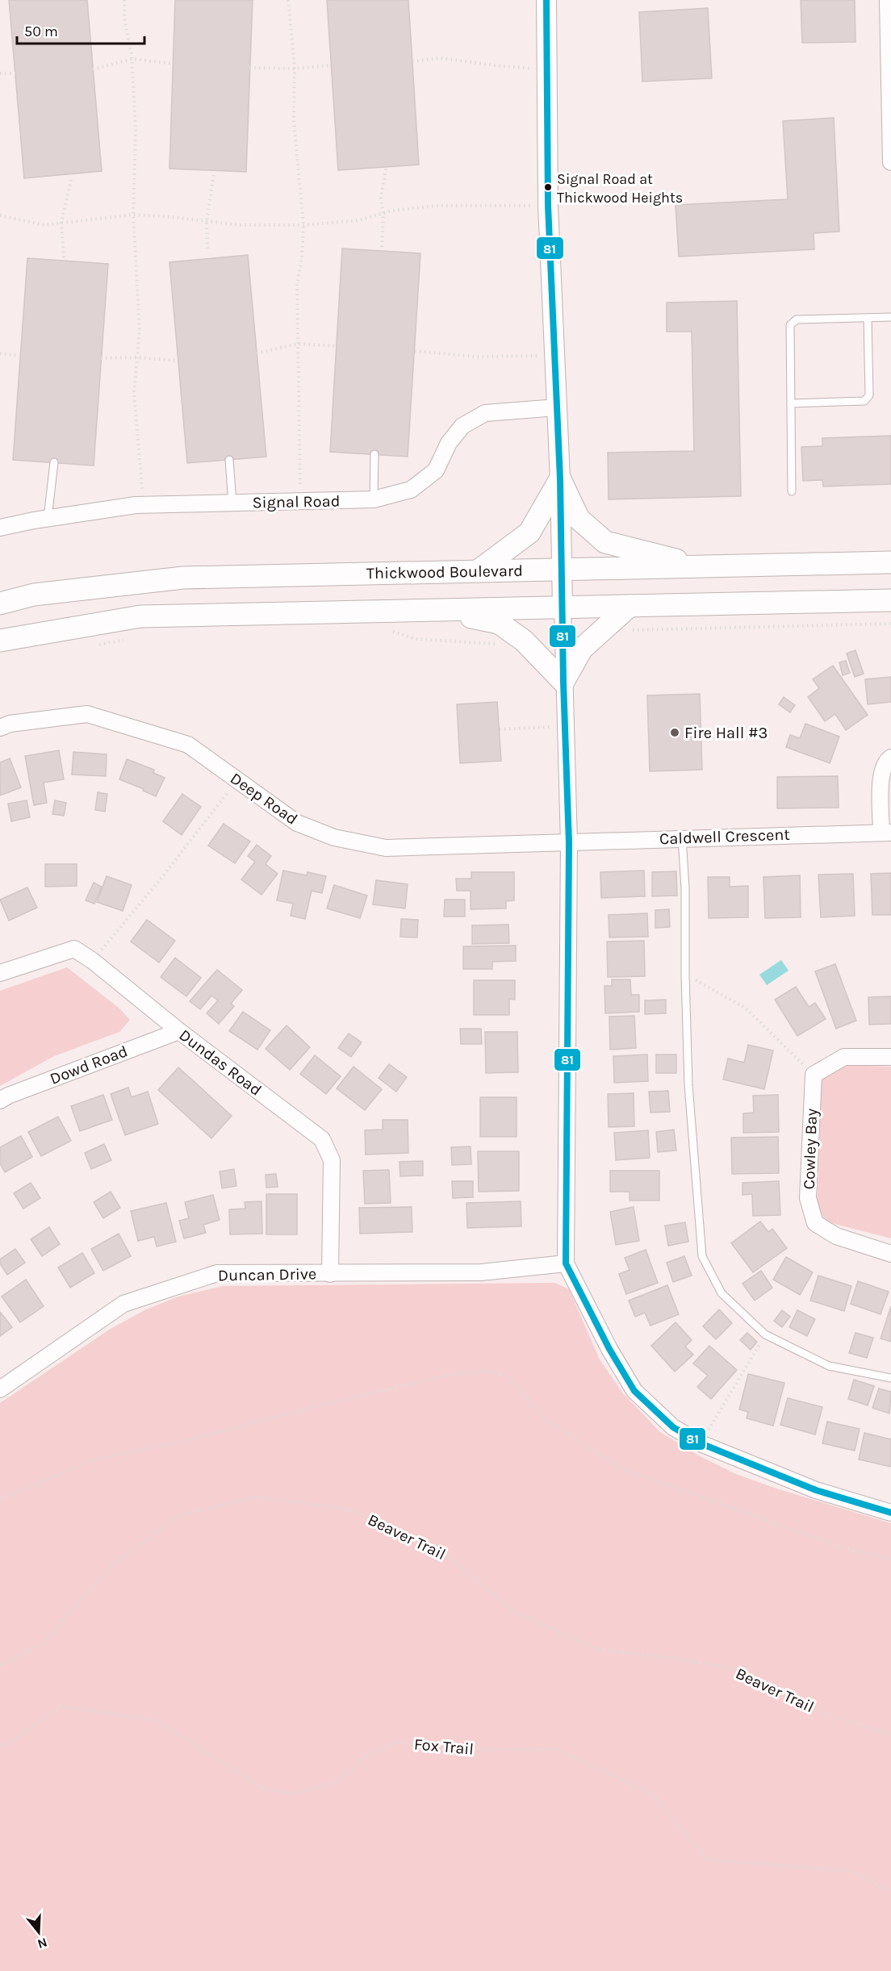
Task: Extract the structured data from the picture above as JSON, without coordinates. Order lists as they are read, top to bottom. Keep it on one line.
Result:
{"streets":{"main road":["Thickwood Boulevard"],"street":["Signal Road","Deep Road","Caldwell Crescent","Dundas Road","Dowd Road","Cowley Bay","Duncan Drive"],"path":["Beaver Trail","Fox Trail"]},"crossings":[["Deep Road","Caldwell Crescent"],["Dundas Road","Dowd Road"],["Dundas Road","Duncan Drive"]],"places":["Signal Road at Thickwood Heights","Fire Hall #3"],"lines":["transit line 81"],"scale_bar":"50 m","north":"bottom"}
